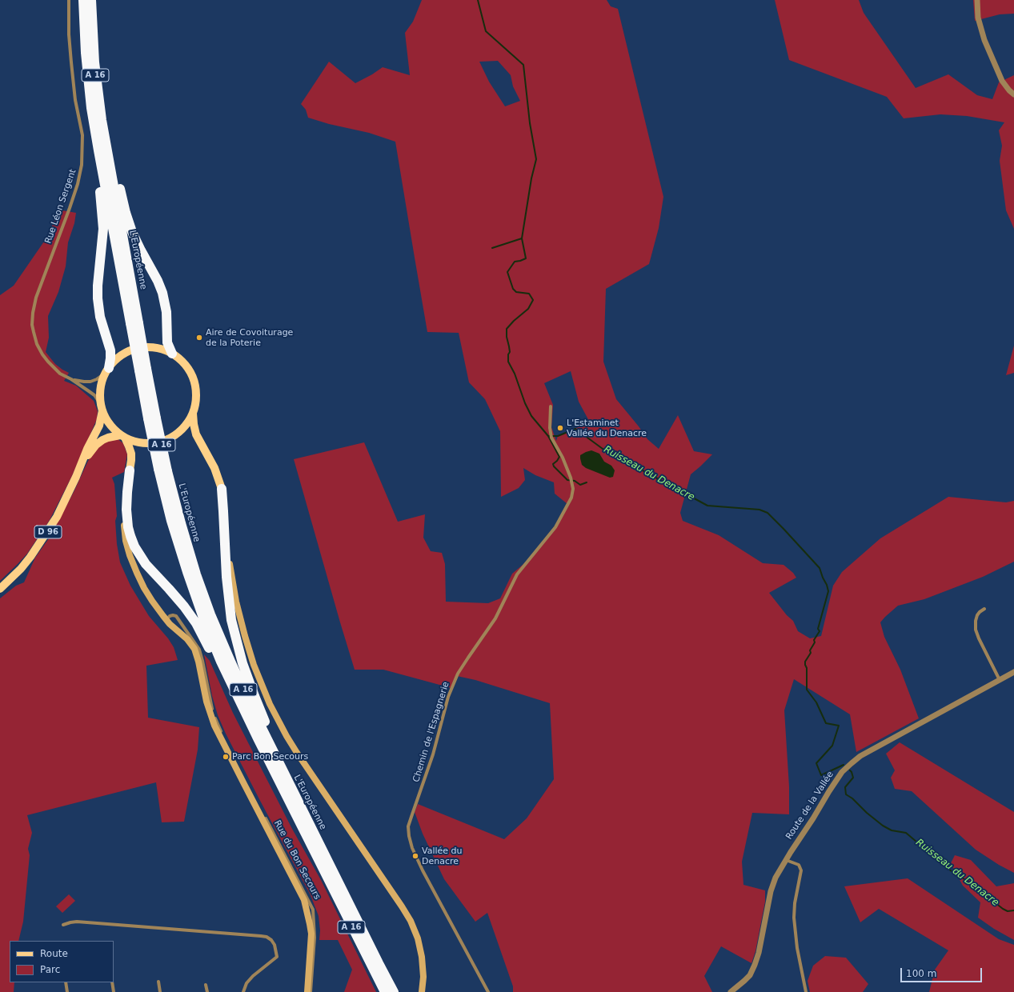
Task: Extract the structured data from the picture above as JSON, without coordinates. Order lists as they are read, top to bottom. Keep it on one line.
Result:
{"streets":{"highway":["A 16","L'Européenne"],"main road":["D 96","Rue du Bon Secours"],"street":["Rue Léon Sergent","Chemin de l'Espagnerie","Route de la Vallée"]},"water":["Ruisseau du Denacre"],"places":["Aire de Covoiturage de la Poterie","L'Estaminet Vallée du Denacre","Parc Bon Secours","Vallée du Denacre"],"legend":["Route","Parc"],"scale_bar":"100 m"}
